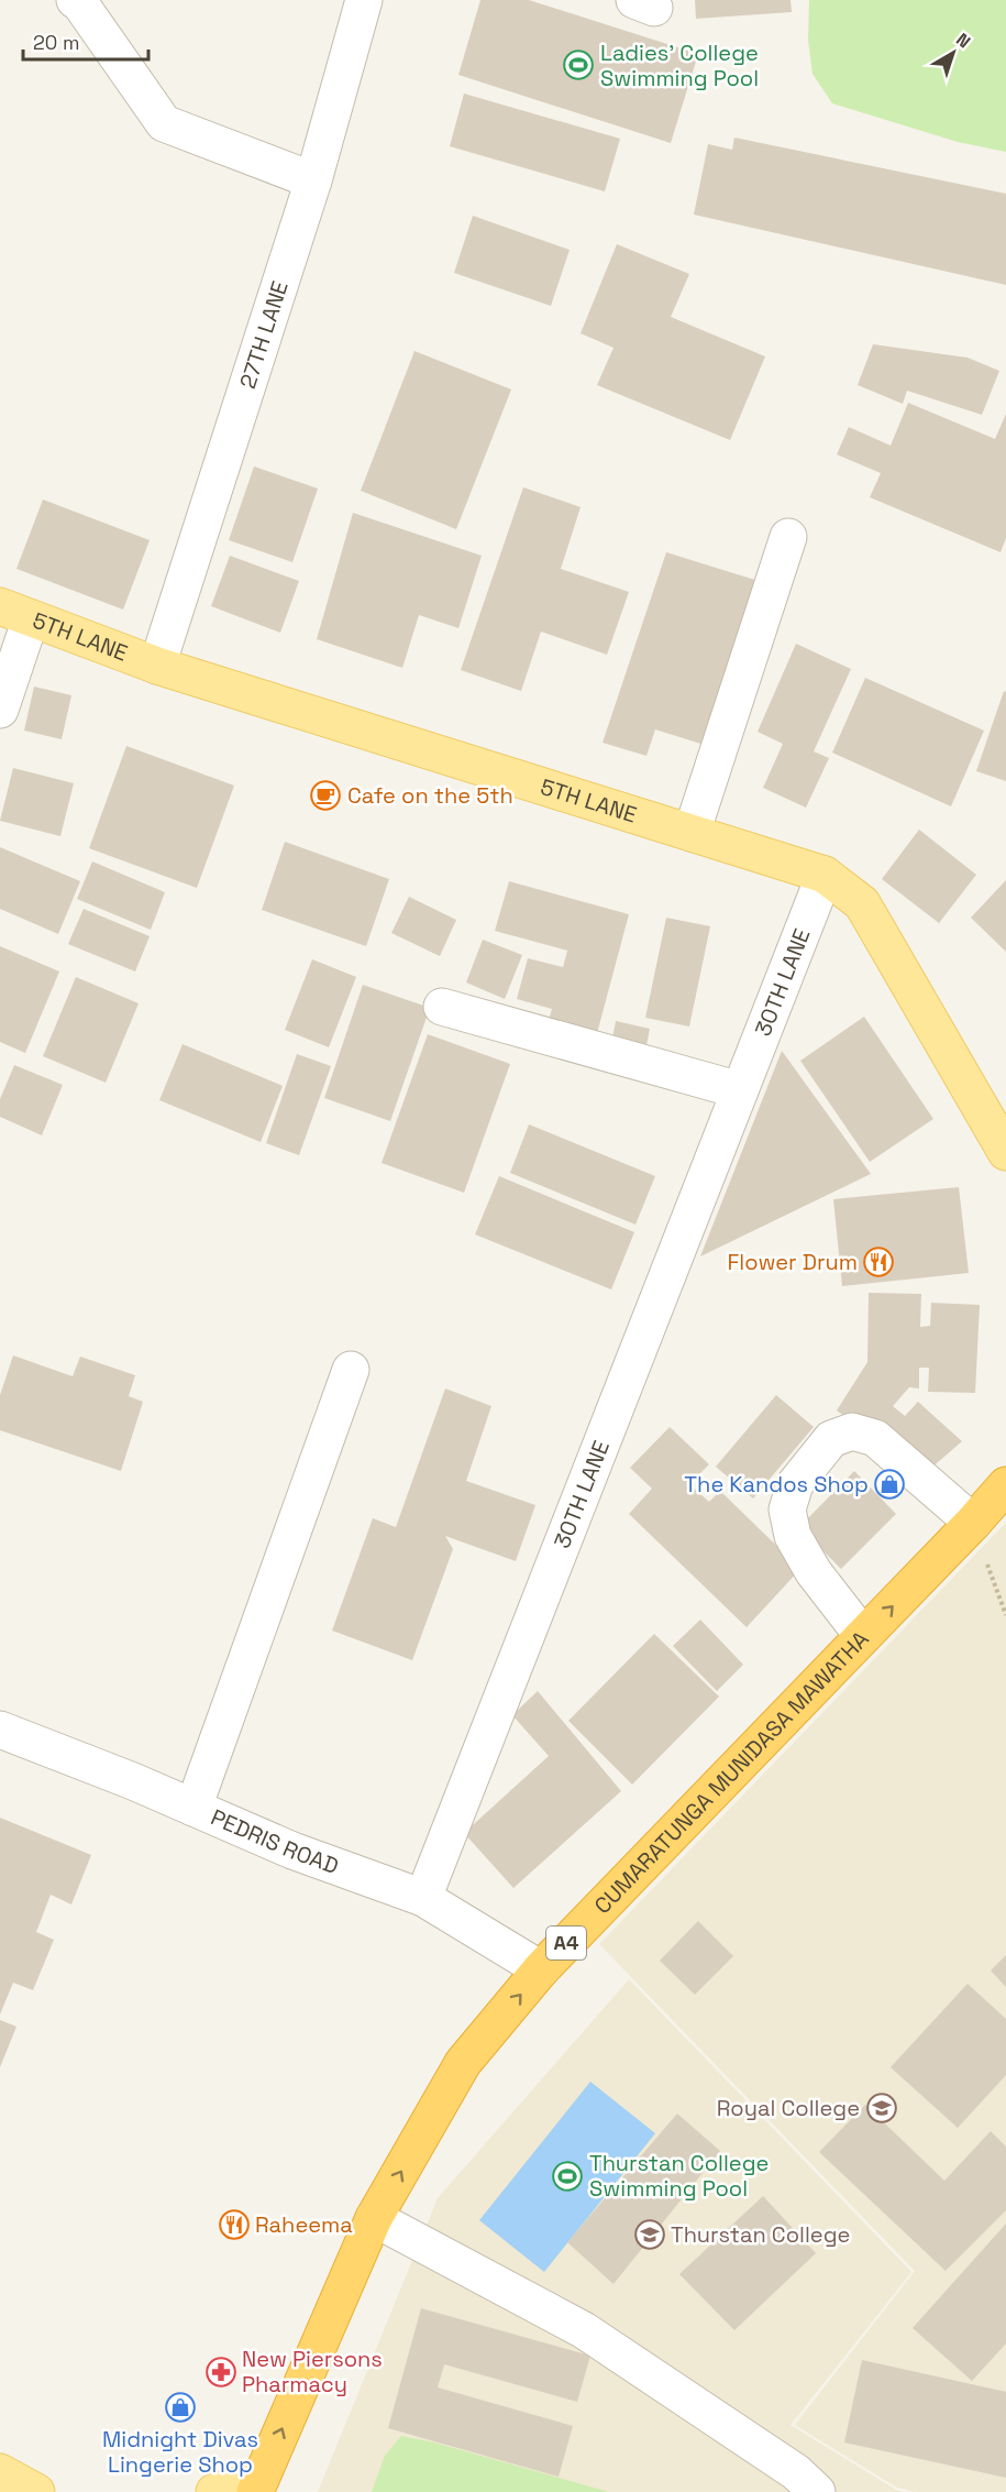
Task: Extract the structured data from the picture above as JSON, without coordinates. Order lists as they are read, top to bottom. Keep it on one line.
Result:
{"streets":{"highway":["CUMARATUNGA MUNIDASA MAWATHA","A4"],"main road":["5TH LANE"],"street":["27TH LANE","30TH LANE","PEDRIS ROAD"]},"crossings":[["27TH LANE","5TH LANE"],["5TH LANE","30TH LANE"],["30TH LANE","PEDRIS ROAD"],["CUMARATUNGA MUNIDASA MAWATHA","PEDRIS ROAD"]],"one_way":["CUMARATUNGA MUNIDASA MAWATHA"],"places":{"sports":["Ladies' College Swimming Pool","Thurstan College Swimming Pool"],"cafe":["Cafe on the 5th"],"restaurant":["Flower Drum","Raheema"],"shop":["The Kandos Shop","Midnight Divas Lingerie Shop"],"school or university":["Royal College","Thurstan College"],"pharmacy":["New Piersons Pharmacy"]},"scale_bar":"20 m","north":"top right"}
